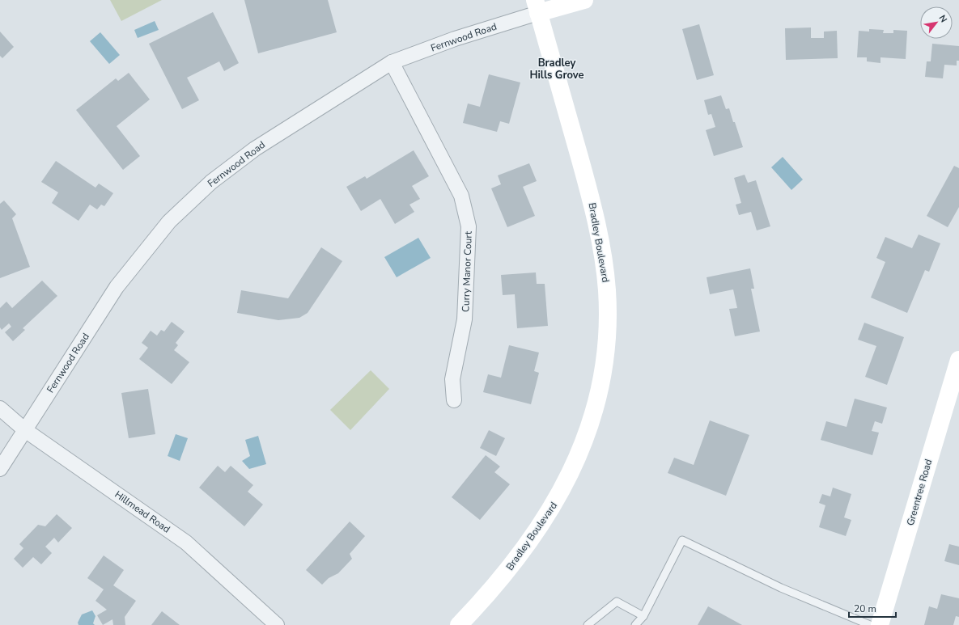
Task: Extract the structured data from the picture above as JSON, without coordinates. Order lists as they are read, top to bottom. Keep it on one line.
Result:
{"streets":{"main road":["Fernwood Road","Bradley Boulevard","Greentree Road"],"street":["Curry Manor Court","Hillmead Road"]},"crossings":[["Fernwood Road","Bradley Boulevard"],["Fernwood Road","Curry Manor Court"],["Fernwood Road","Hillmead Road"]],"districts":["Bradley Hills Grove"],"scale_bar":"20 m","north":"top right"}
